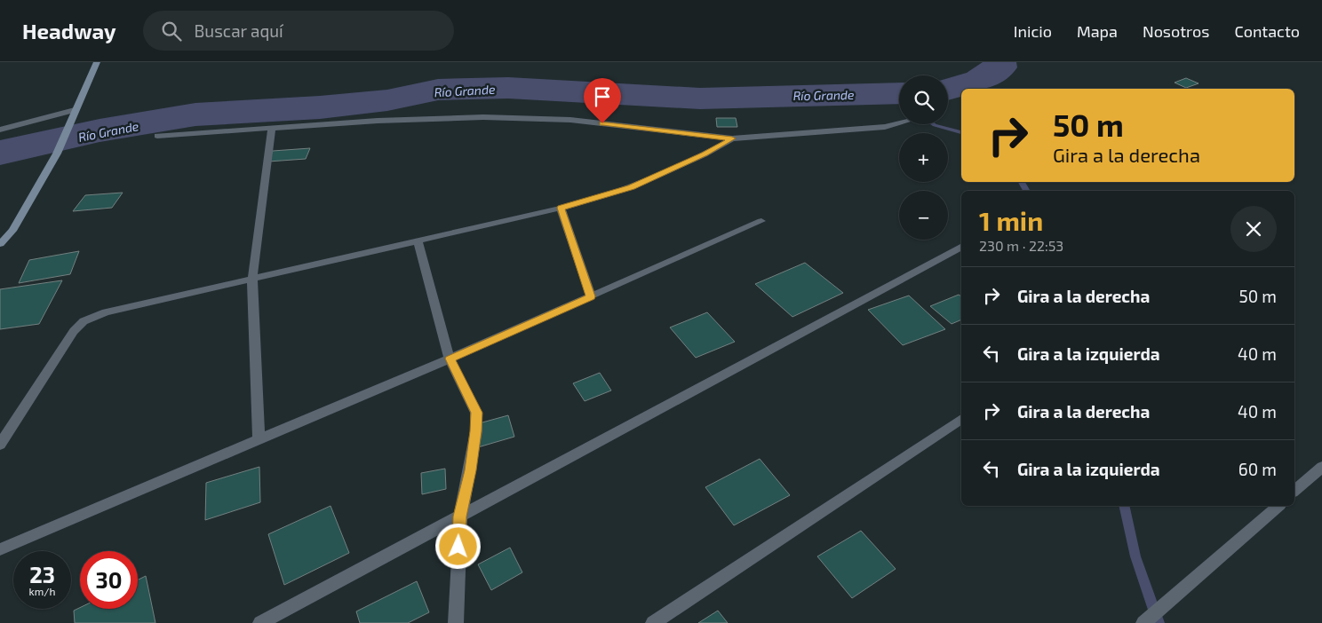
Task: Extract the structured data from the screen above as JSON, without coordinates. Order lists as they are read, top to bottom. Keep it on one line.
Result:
{"water":["Río Grande"],"page":{"header":"Headway","search":"Buscar aquí","nav":["Inicio","Mapa","Nosotros","Contacto"],"map_buttons":["+","−"],"turn":["50 m","Gira a la derecha"],"heading":["1 min","230 m · 22:53"],"list":[{"name":"Gira a la derecha","value":"50 m"},{"name":"Gira a la izquierda","value":"40 m"},{"name":"Gira a la derecha","value":"40 m"},{"name":"Gira a la izquierda","value":"60 m"}],"speed":"23 km/h","limit":"30"}}
